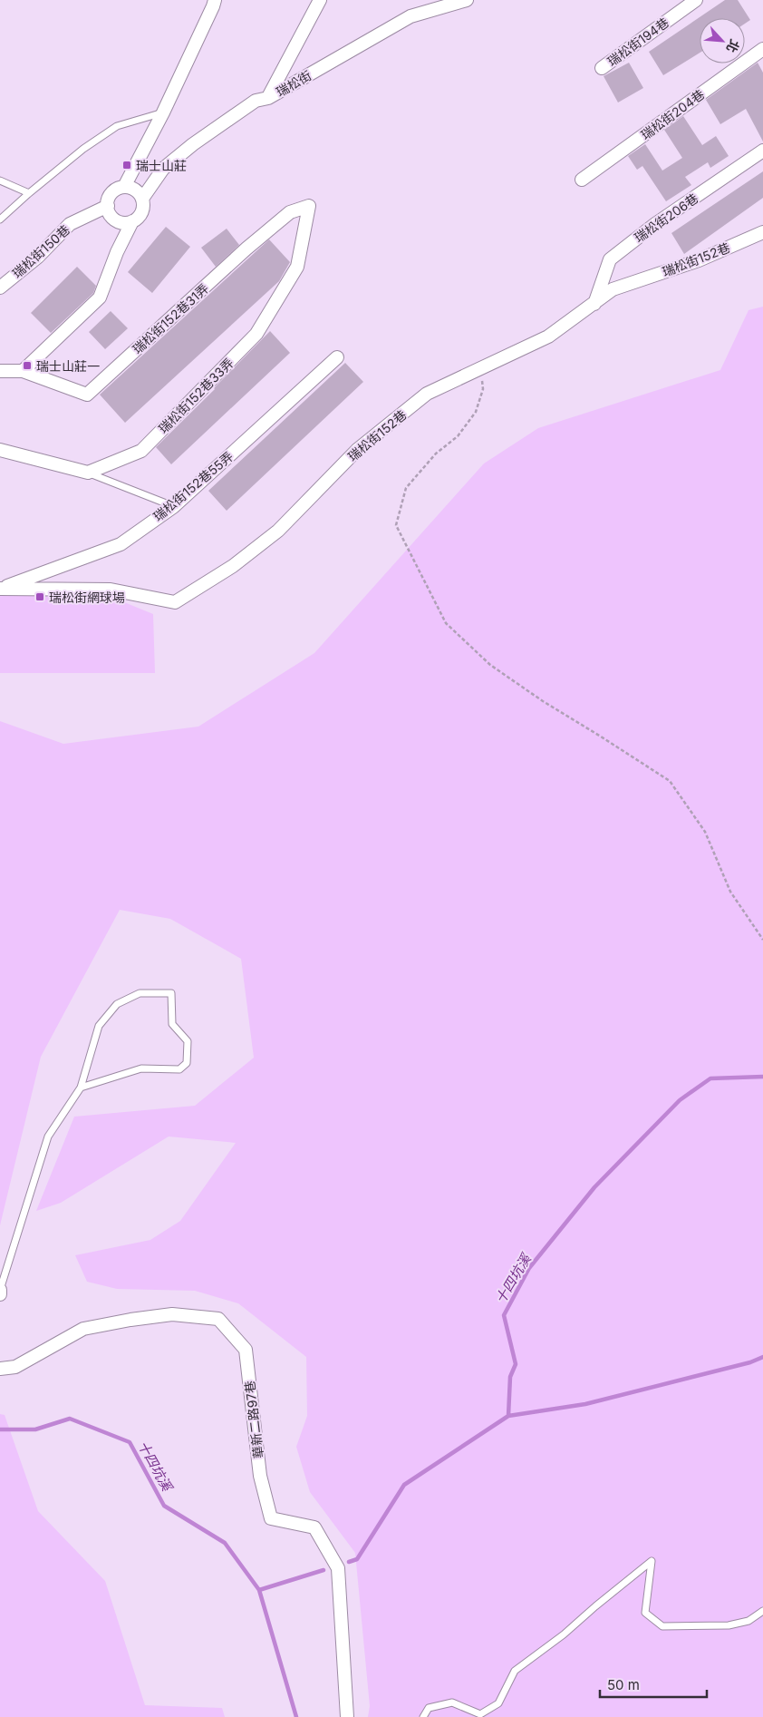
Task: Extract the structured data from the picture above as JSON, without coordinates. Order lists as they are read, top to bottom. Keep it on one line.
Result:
{"streets":{"street":["瑞松街194巷","瑞松街","瑞松街204巷","瑞松街206巷","瑞松街150巷","瑞松街152巷","瑞松街152巷31弄","瑞松街152巷33弄","瑞松街152巷55弄","華新二路97巷"]},"crossings":[["瑞松街","瑞松街150巷"],["瑞松街206巷","瑞松街152巷"],["瑞松街152巷","瑞松街152巷55弄"],["瑞松街152巷31弄","瑞松街152巷33弄"]],"water":["十四坑溪"],"places":{"transit":["瑞士山莊","瑞士山莊一","瑞松街網球場"]},"scale_bar":"50 m","north":"bottom right"}
